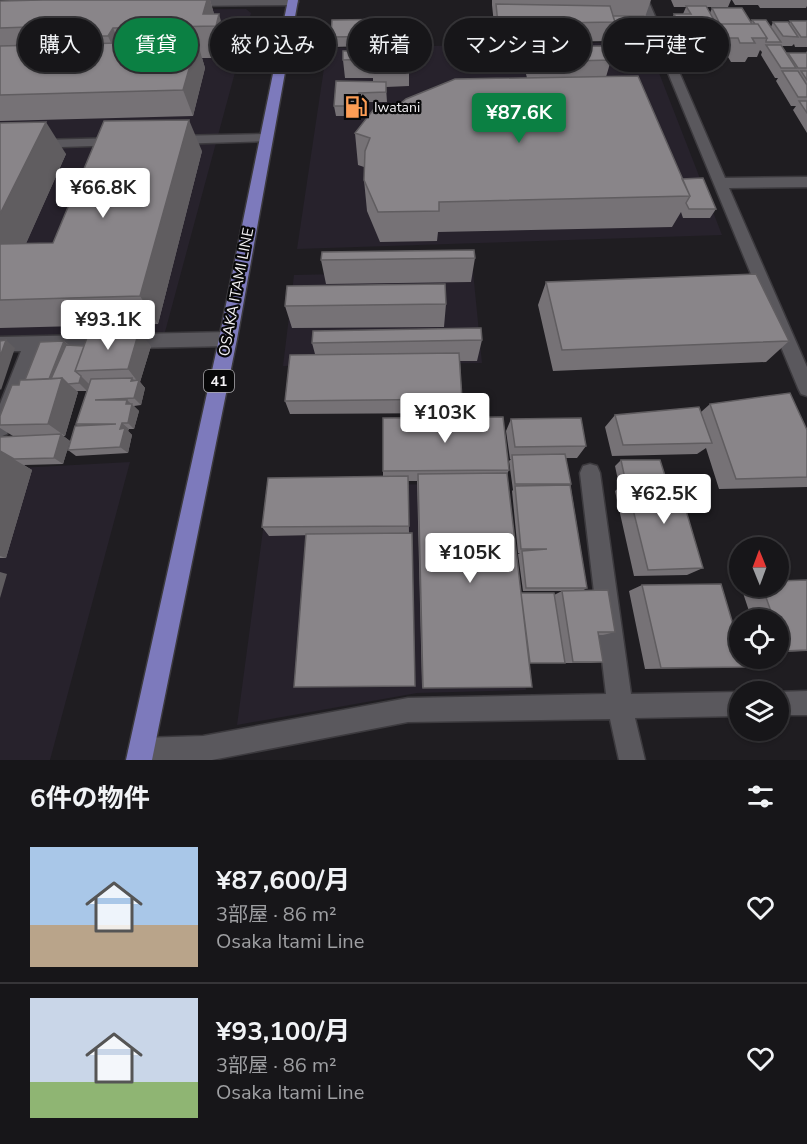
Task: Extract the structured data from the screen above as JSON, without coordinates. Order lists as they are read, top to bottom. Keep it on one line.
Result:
{"streets":{"main road":["OSAKA ITAMI LINE","41"]},"places":{"fuel station":["Iwatani"]},"north":"top","page":{"chip":["購入","賃貸","絞り込み","新着","マンション","一戸建て"],"price":["¥87.6K","¥66.8K","¥93.1K","¥103K","¥62.5K","¥105K"],"heading":"6件の物件","list":[{"name":"¥87,600/月","note":"3部屋 · 86 m² · Osaka Itami Line"},{"name":"¥93,100/月","note":"3部屋 · 86 m² · Osaka Itami Line"}]}}
